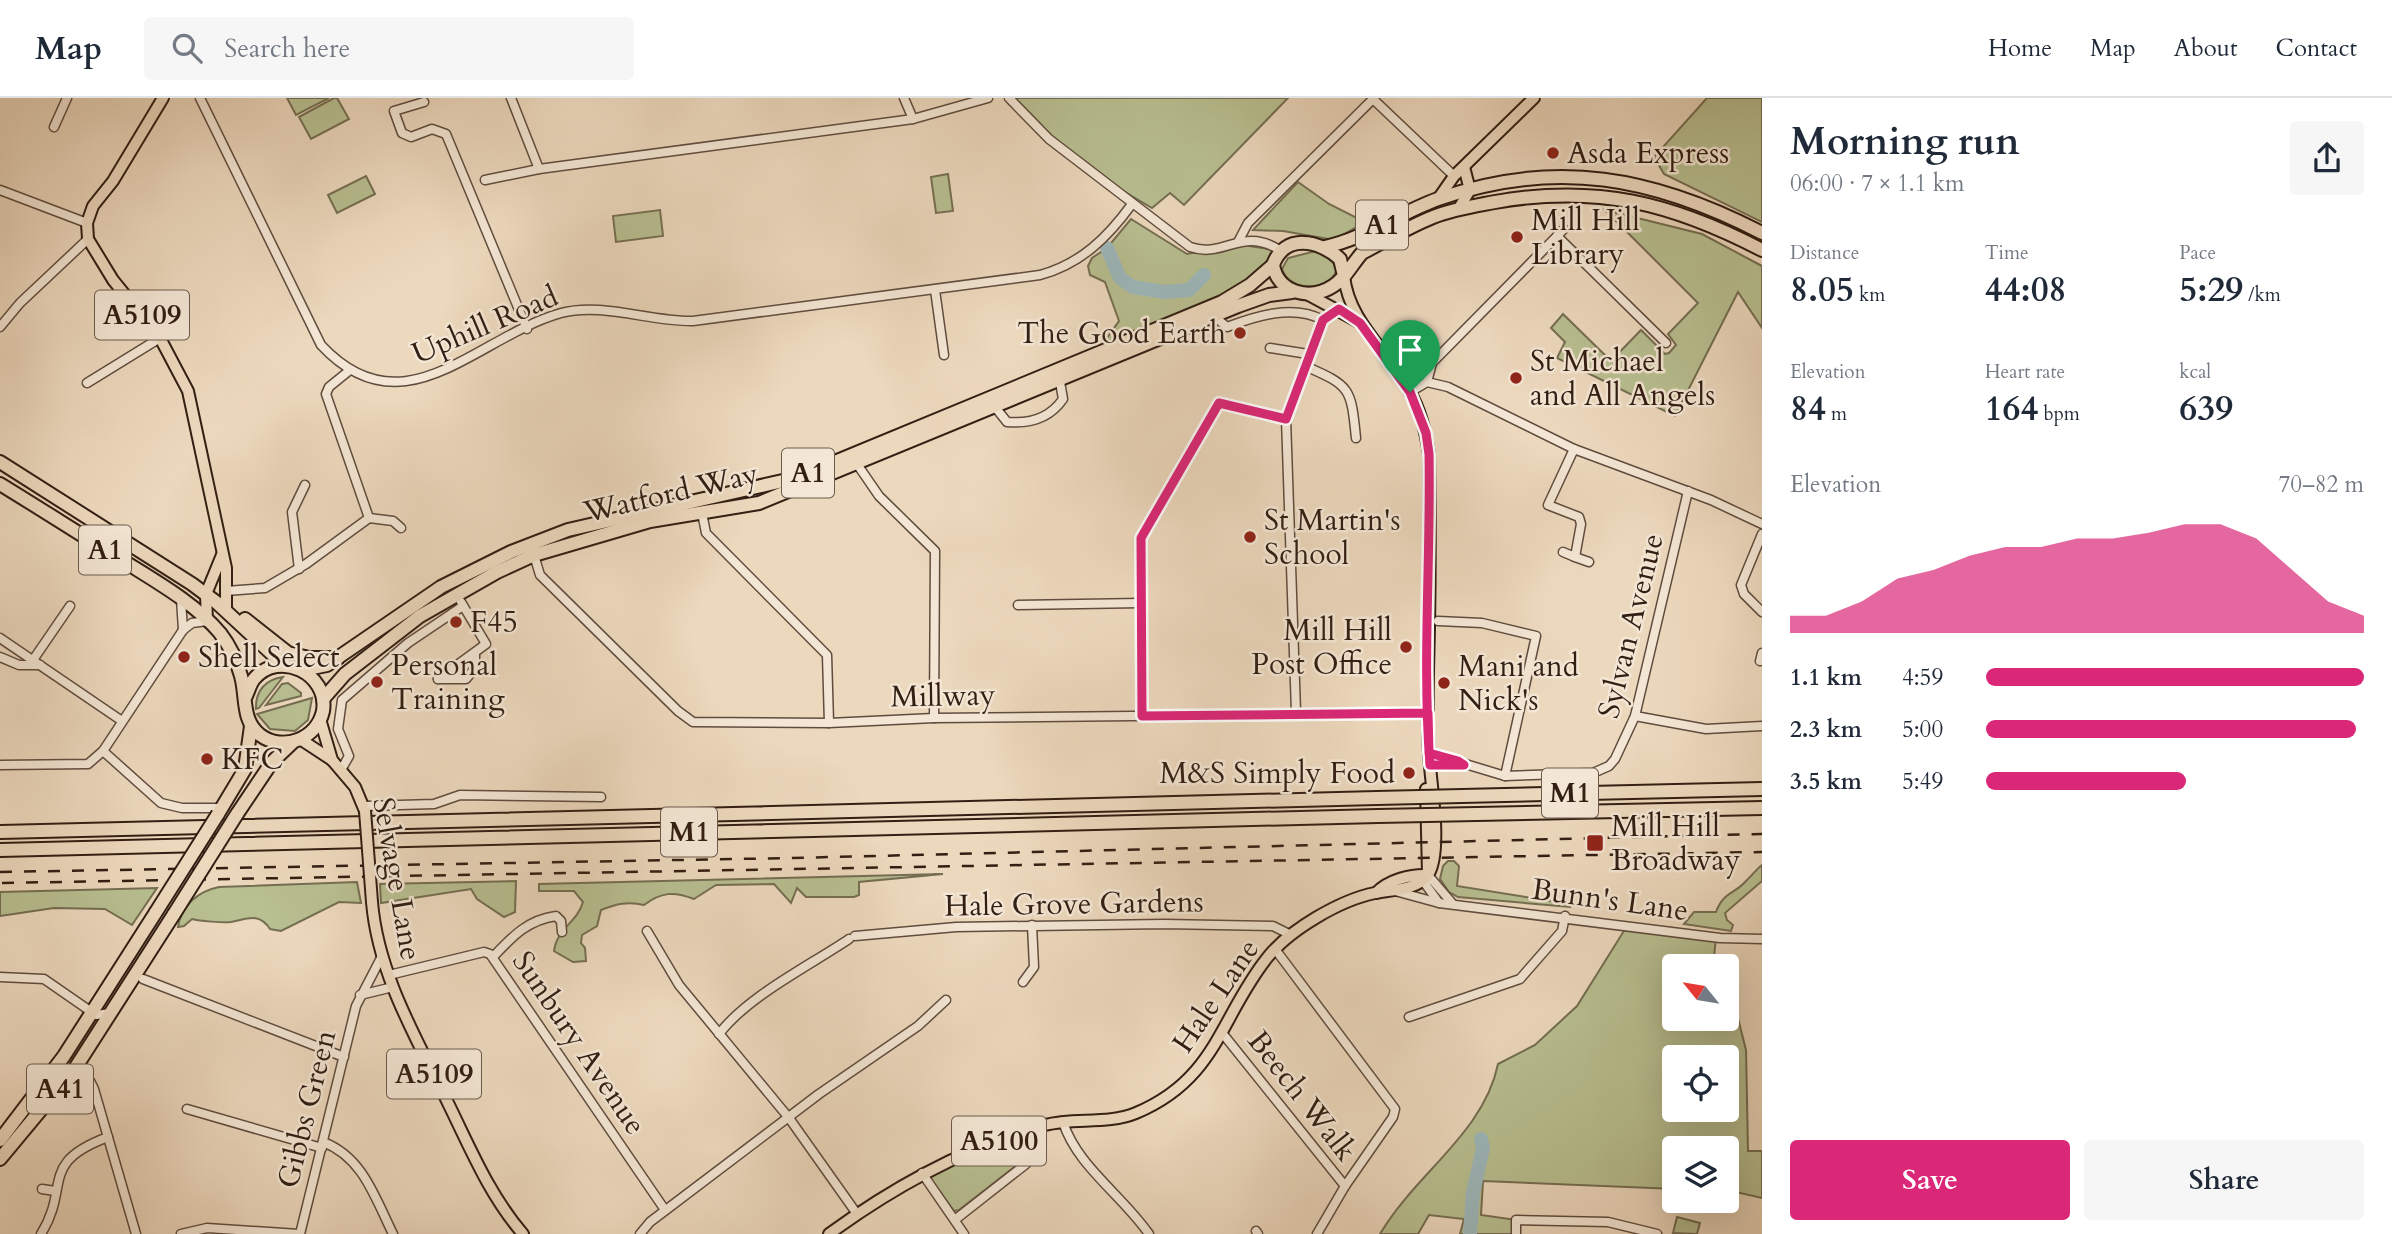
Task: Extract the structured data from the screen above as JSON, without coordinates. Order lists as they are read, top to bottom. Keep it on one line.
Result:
{"streets":{"highway":["A1","Watford Way","M1","A41"],"main road":["A5109","Selvage Lane","Hale Lane","A5100"],"street":["Uphill Road","Sylvan Avenue","Millway","Bunn's Lane","Hale Grove Gardens","Sunbury Avenue","Beech Walk","Gibbs Green"]},"crossings":[["A1","A5109"],["A1","Watford Way"],["A1","Selvage Lane"],["A1","A41"],["Watford Way","Millway"],["Watford Way","Selvage Lane"],["Watford Way","A41"],["Selvage Lane","Sunbury Avenue"],["Selvage Lane","A41"],["Selvage Lane","Gibbs Green"],["Bunn's Lane","Hale Lane"],["Hale Grove Gardens","Hale Lane"],["Hale Lane","Beech Walk"],["Sunbury Avenue","Gibbs Green"]],"places":{"other":["Asda Express","Mill Hill Library","The Good Earth","St Michael and All Angels","St Martin's School","F45","Mill Hill Post Office","Shell Select","Personal Training","Mani and Nick's","KFC","M&S Simply Food"],"transit":["Mill Hill Broadway"]},"north":"top left","page":{"header":"Map","search":"Search here","nav":["Home","Map","About","Contact"],"heading":["Morning run","06:00 · 7 × 1.1 km"],"stats":[["Distance","8.05 km"],["Time","44:08"],["Pace","5:29 /km"],["Elevation","84 m"],["Heart rate","164 bpm"],["kcal","639"]],"chart":["Elevation","70–82 m"],"list":[{"name":"1.1 km","note":"4:59"},{"name":"2.3 km","note":"5:00"},{"name":"3.5 km","note":"5:49"}],"buttons":["Save","Share"]}}
